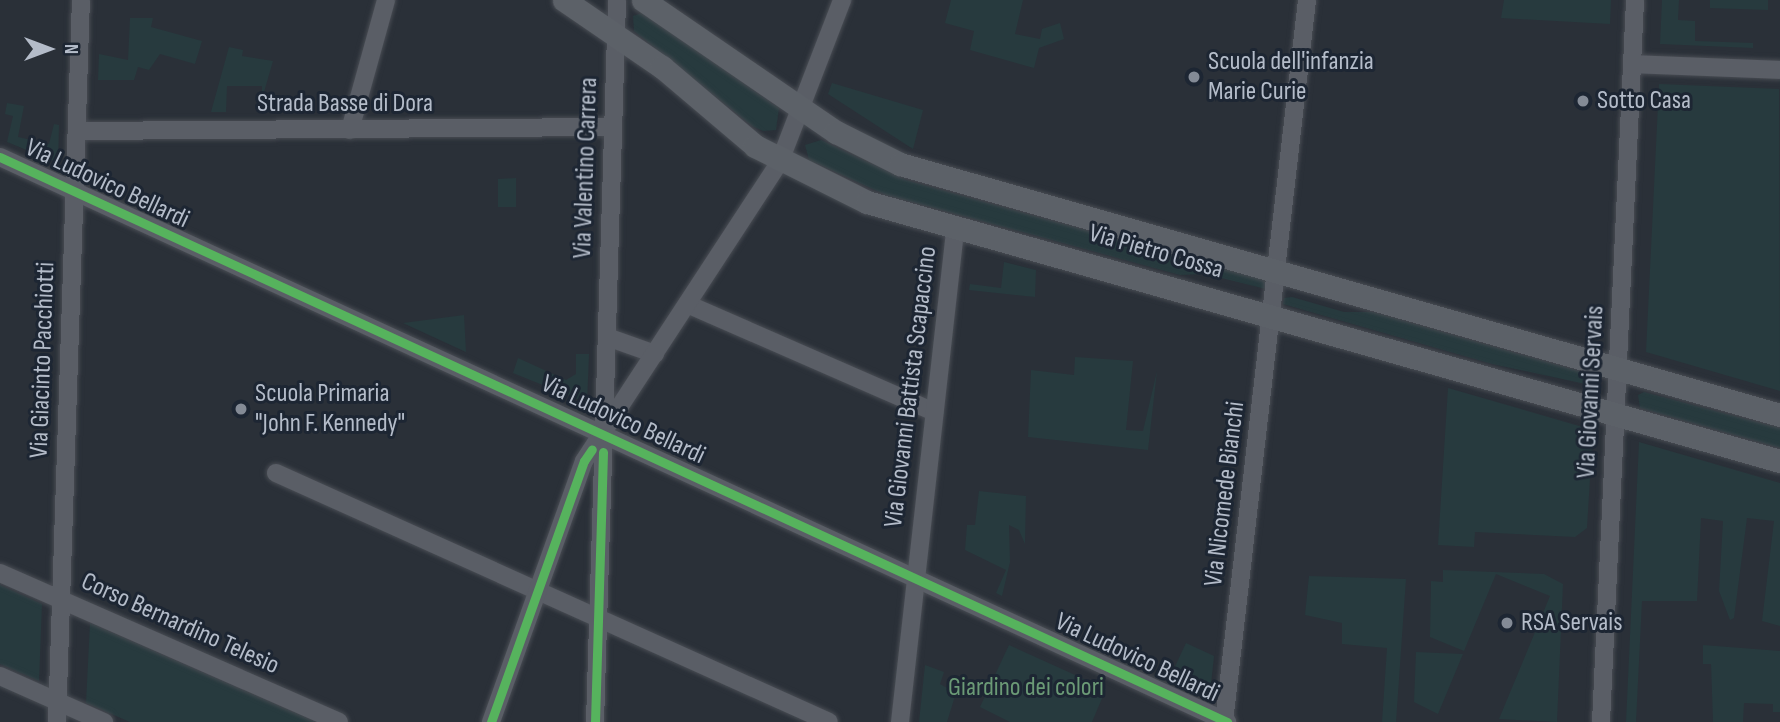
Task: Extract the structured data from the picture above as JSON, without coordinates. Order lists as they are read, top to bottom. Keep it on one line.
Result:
{"streets":{"main road":["Via Pietro Cossa"],"street":["Strada Basse di Dora","Via Valentino Carrera","Via Ludovico Bellardi","Via Giacinto Pacchiotti","Via Giovanni Battista Scapaccino","Via Giovanni Servais","Via Nicomede Bianchi","Corso Bernardino Telesio"]},"crossings":[["Strada Basse di Dora","Via Valentino Carrera"],["Strada Basse di Dora","Via Giacinto Pacchiotti"],["Via Valentino Carrera","Via Ludovico Bellardi"],["Via Valentino Carrera","Via Pietro Cossa"],["Via Ludovico Bellardi","Via Giacinto Pacchiotti"],["Via Ludovico Bellardi","Via Giovanni Battista Scapaccino"],["Via Ludovico Bellardi","Via Nicomede Bianchi"],["Via Pietro Cossa","Via Giovanni Battista Scapaccino"],["Via Pietro Cossa","Via Giovanni Servais"],["Via Pietro Cossa","Via Nicomede Bianchi"],["Via Giacinto Pacchiotti","Corso Bernardino Telesio"]],"parks":["Giardino dei colori"],"places":["Scuola dell'infanzia Marie Curie","Sotto Casa","Scuola Primaria \"John F. Kennedy\"","RSA Servais"],"north":"right"}
